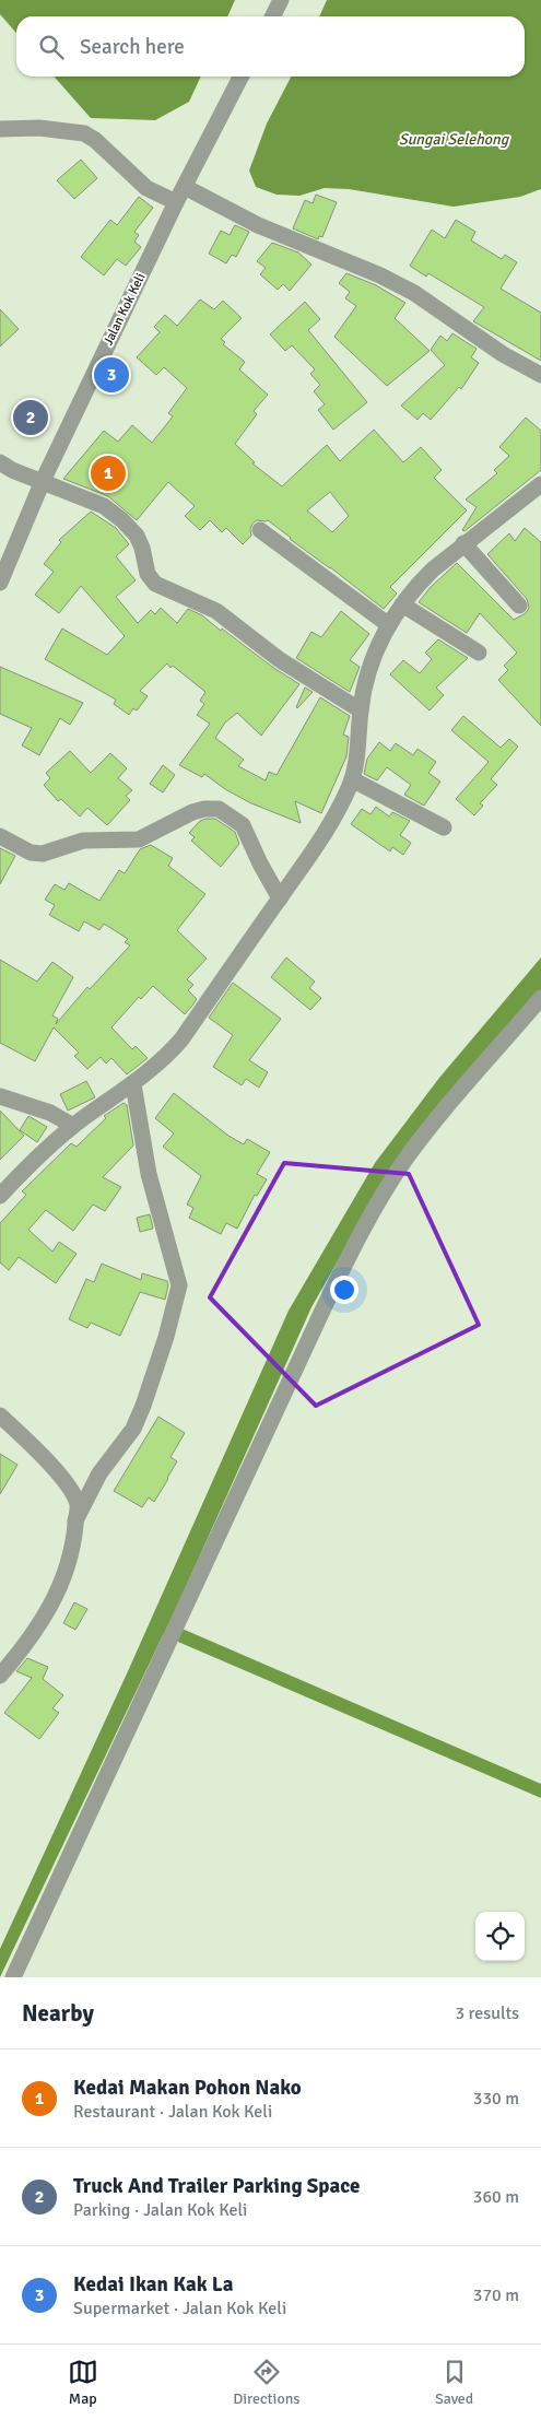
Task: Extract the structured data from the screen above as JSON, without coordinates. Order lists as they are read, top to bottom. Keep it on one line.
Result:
{"streets":{"street":["Jalan Kok Keli"]},"water":["Sungai Selehong"],"page":{"search":"Search here","pins":["3","2","1"],"heading":["Nearby","3 results"],"list":[{"mark":"1","name":"Kedai Makan Pohon Nako","note":"Restaurant · Jalan Kok Keli","value":"330 m"},{"mark":"2","name":"Truck And Trailer Parking Space","note":"Parking · Jalan Kok Keli","value":"360 m"},{"mark":"3","name":"Kedai Ikan Kak La","note":"Supermarket · Jalan Kok Keli","value":"370 m"}],"nav":["Map","Directions","Saved"]}}
